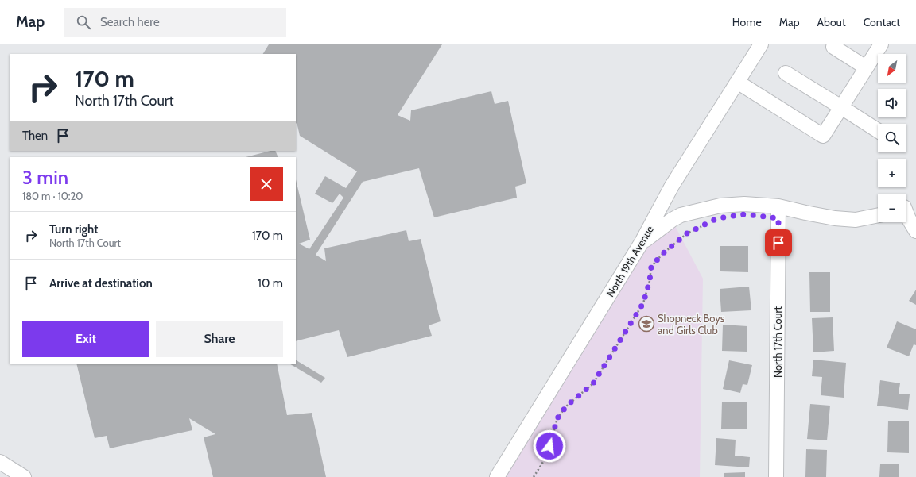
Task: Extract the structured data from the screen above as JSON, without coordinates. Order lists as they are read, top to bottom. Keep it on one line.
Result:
{"streets":{"street":["North 19th Avenue","North 17th Court"]},"places":{"school or university":["Shopneck Boys and Girls Club"]},"north":"bottom left","page":{"header":"Map","search":"Search here","nav":["Home","Map","About","Contact"],"map_buttons":["+","−"],"turn":["170 m","North 17th Court"],"then":"Then","heading":["3 min","180 m · 10:20"],"list":[{"name":"Turn right","note":"North 17th Court","value":"170 m"},{"name":"Arrive at destination","value":"10 m"}],"buttons":["Exit","Share"]}}
